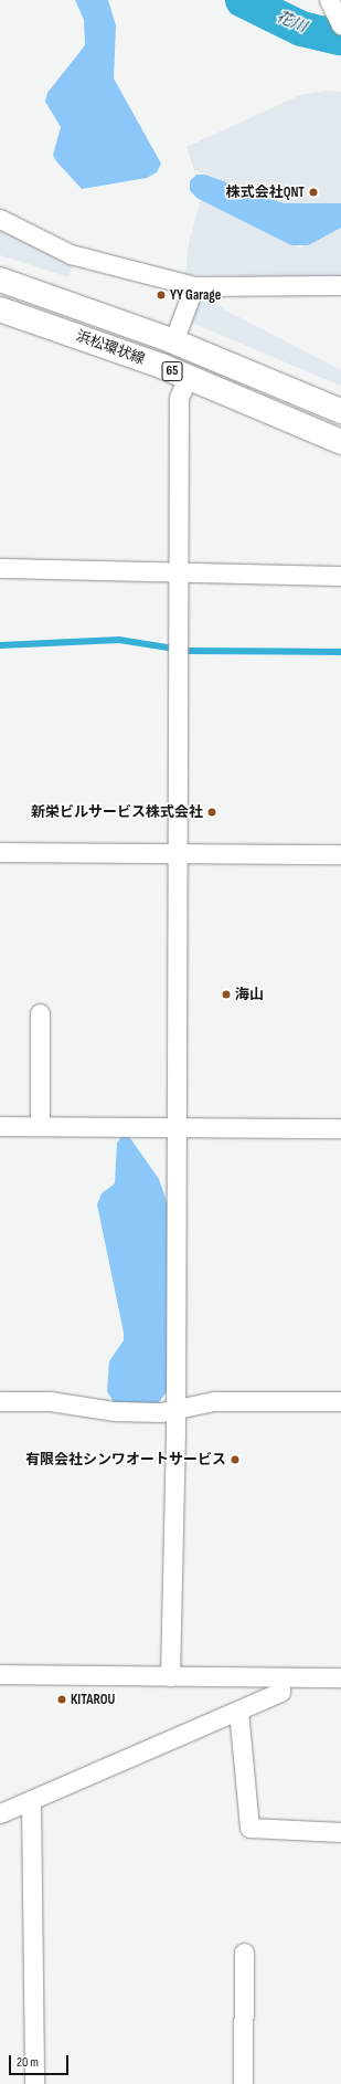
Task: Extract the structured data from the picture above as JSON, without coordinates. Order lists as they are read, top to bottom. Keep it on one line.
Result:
{"streets":{"main road":["浜松環状線","65"]},"water":["花川"],"places":["株式会社QNT","YY Garage","新栄ビルサービス株式会社","海山","有限会社シンワオートサービス","KITAROU"],"scale_bar":"20 m"}
